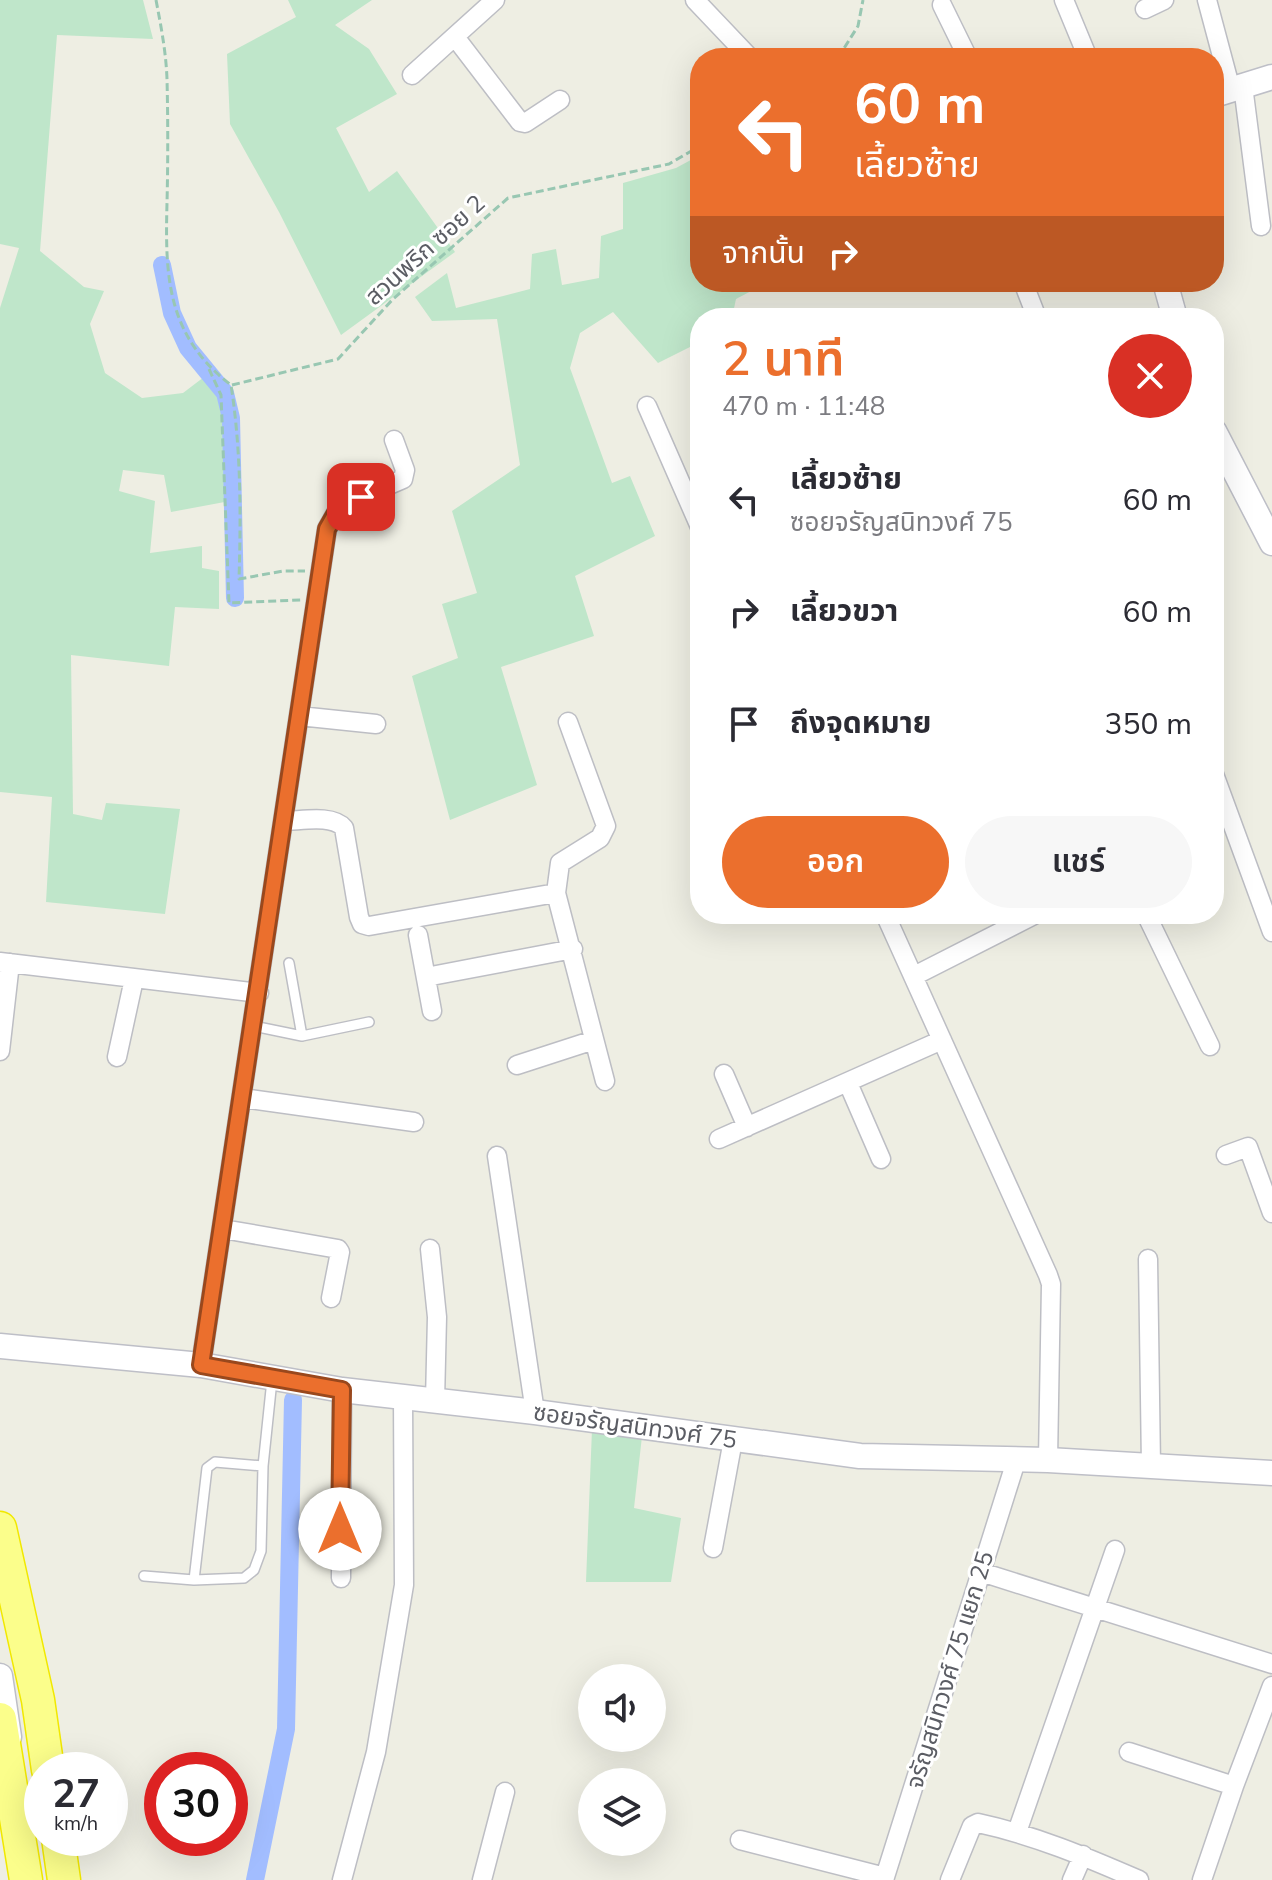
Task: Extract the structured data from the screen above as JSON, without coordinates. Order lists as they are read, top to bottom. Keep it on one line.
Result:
{"streets":{"street":["ซอยจรัญสนิทวงศ์ 75","จรัญสนิทวงศ์ 75 แยก 25"],"path":["สวนพริก ซอย 2"]},"crossings":[["ซอยจรัญสนิทวงศ์ 75","จรัญสนิทวงศ์ 75 แยก 25"]],"page":{"turn":["60 m","เลี้ยวซ้าย"],"then":"จากนั้น","heading":["2 นาที","470 m · 11:48"],"list":[{"name":"เลี้ยวซ้าย","note":"ซอยจรัญสนิทวงศ์ 75","value":"60 m"},{"name":"เลี้ยวขวา","value":"60 m"},{"name":"ถึงจุดหมาย","value":"350 m"}],"buttons":["ออก","แชร์"],"speed":"27 km/h","limit":"30"}}
